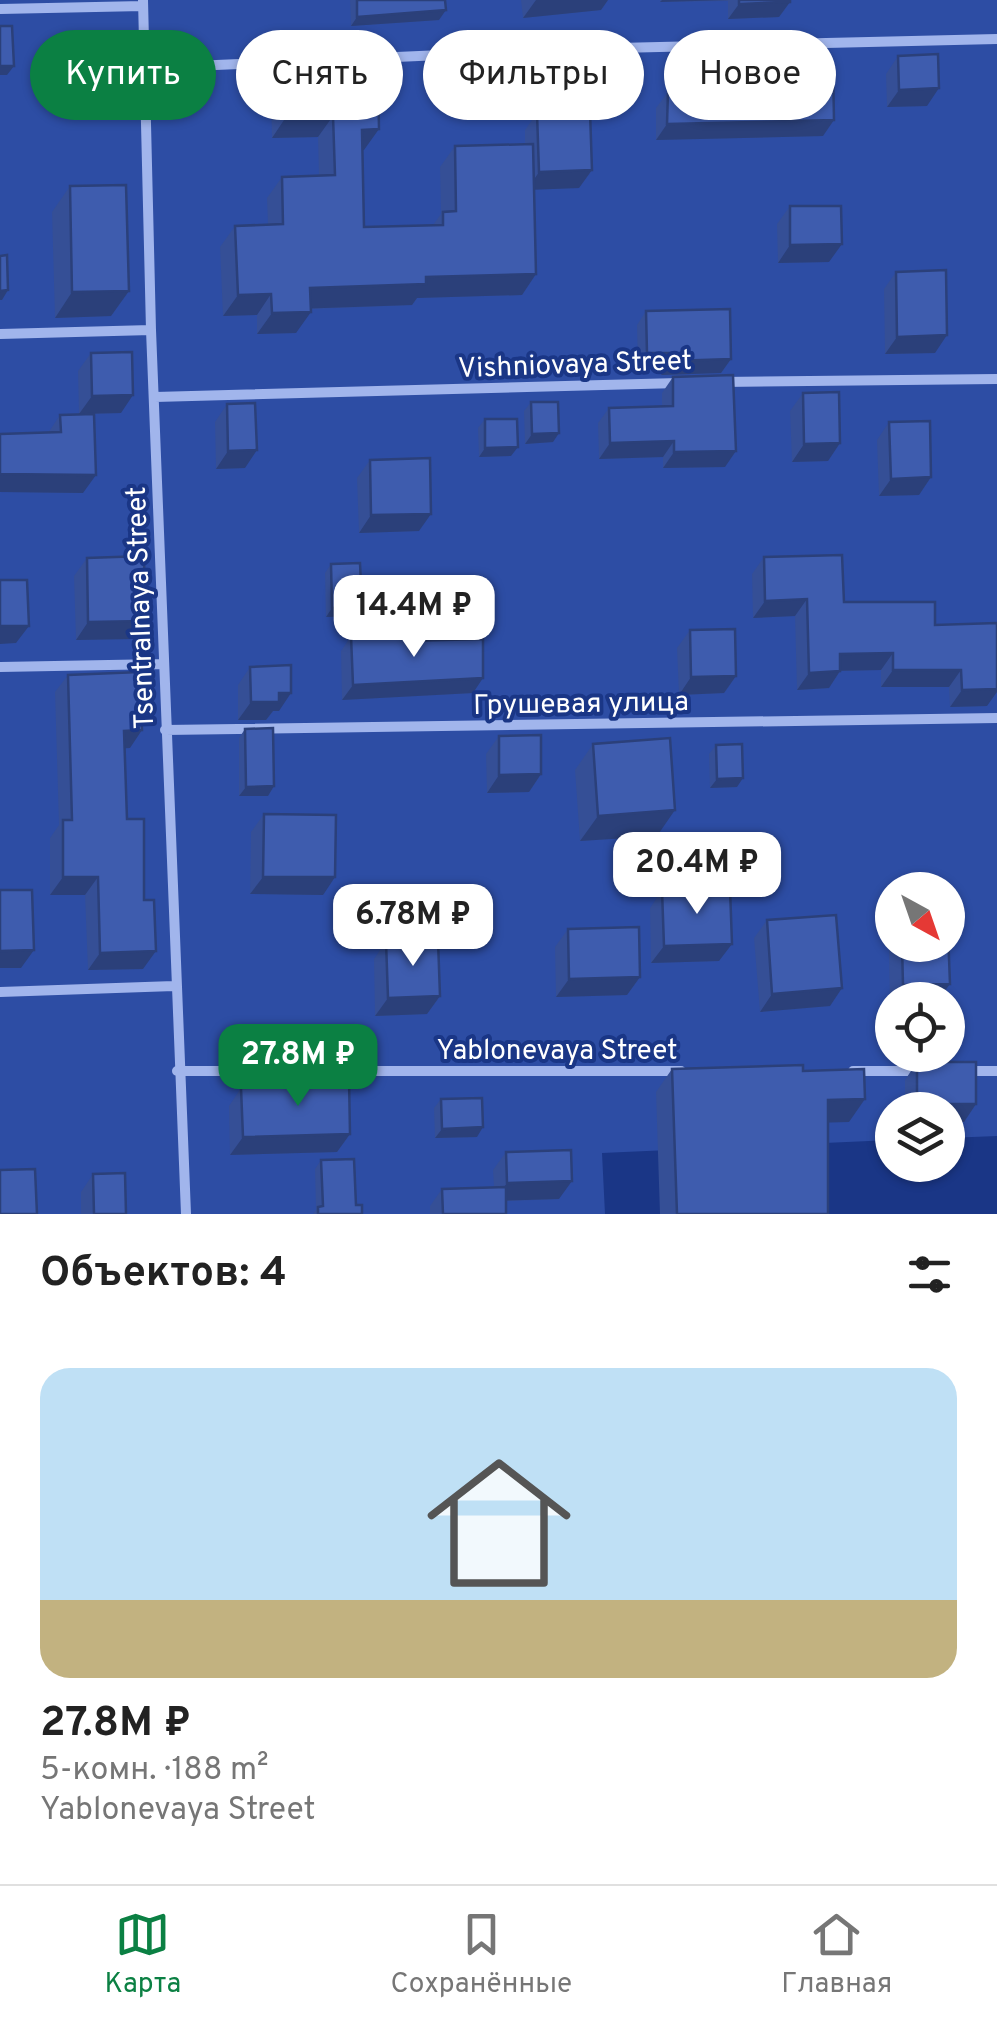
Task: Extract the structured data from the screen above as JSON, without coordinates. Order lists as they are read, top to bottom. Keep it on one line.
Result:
{"streets":{"street":["Vishniovaya Street","Tsentralnaya Street","Грушевая улица","Yablonevaya Street"]},"crossings":[["Vishniovaya Street","Tsentralnaya Street"],["Tsentralnaya Street","Грушевая улица"],["Tsentralnaya Street","Yablonevaya Street"]],"north":"bottom right","page":{"chip":["Купить","Снять","Фильтры","Новое"],"price":["14.4M ₽","20.4M ₽","6.78M ₽","27.8M ₽"],"heading":"Объектов: 4","list":[{"name":"27.8M ₽","note":"5-комн. · 188 m² · Yablonevaya Street"}],"tabs":["Карта","Сохранённые","Главная"]}}
